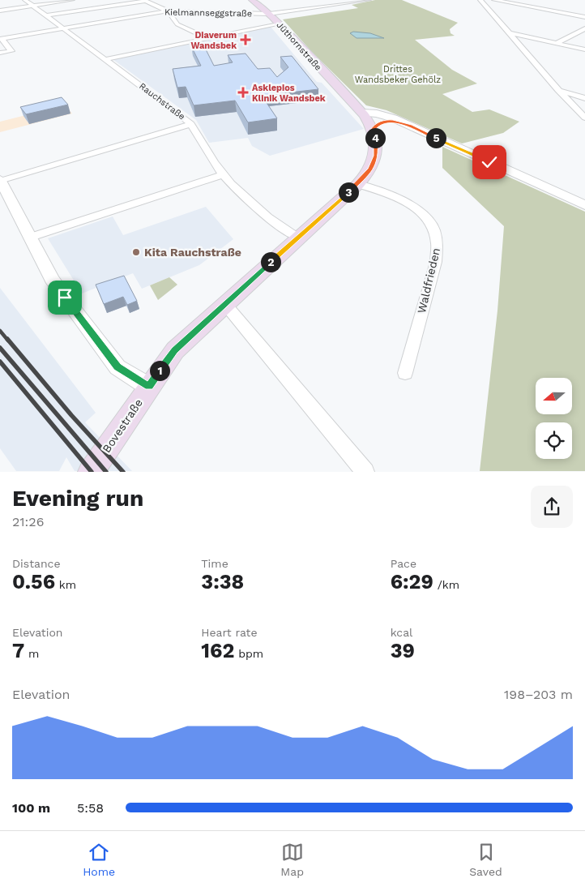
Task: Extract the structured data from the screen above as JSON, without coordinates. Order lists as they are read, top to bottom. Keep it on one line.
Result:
{"streets":{"main road":["Jüthornstraße","Bovestraße"],"street":["Kielmannseggstraße","Rauchstraße","Waldfrieden"]},"crossings":[["Kielmannseggstraße","Jüthornstraße"],["Kielmannseggstraße","Rauchstraße"],["Jüthornstraße","Bovestraße"],["Rauchstraße","Bovestraße"],["Waldfrieden","Bovestraße"]],"parks":["Drittes Wandsbeker Gehölz"],"places":{"health":["Diaverum Wandsbek","Asklepios Klinik Wandsbek"],"other":["Kita Rauchstraße"]},"north":"left","page":{"pins":["4","5","3","2","1"],"heading":["Evening run","21:26"],"stats":[["Distance","0.56 km"],["Time","3:38"],["Pace","6:29 /km"],["Elevation","7 m"],["Heart rate","162 bpm"],["kcal","39"]],"chart":["Elevation","198–203 m"],"list":[{"name":"100 m","note":"5:58"}],"tabs":["Home","Map","Saved"]}}
